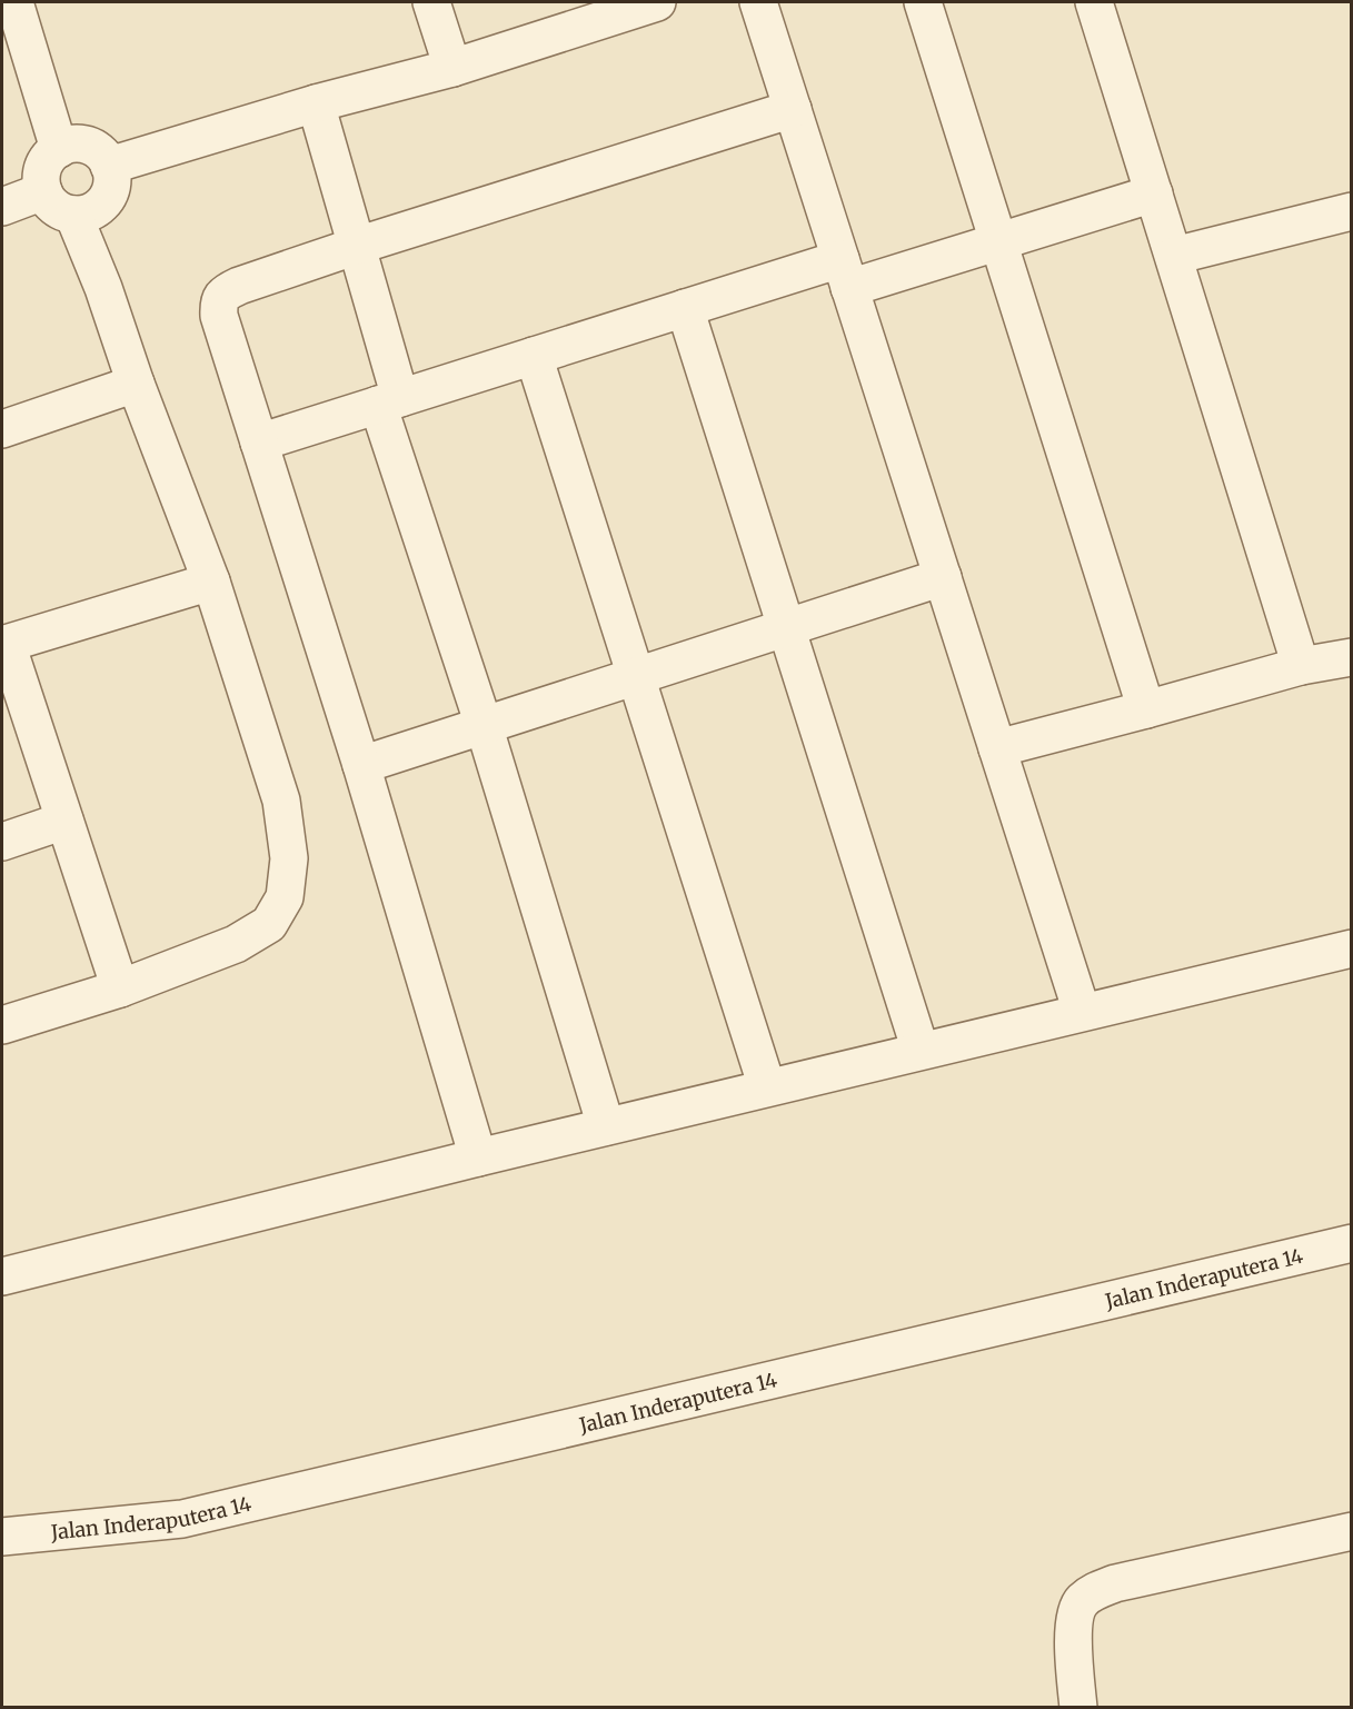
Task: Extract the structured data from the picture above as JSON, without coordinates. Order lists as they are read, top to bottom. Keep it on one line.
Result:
{"streets":{"street":["Jalan Inderaputera 14"]}}
